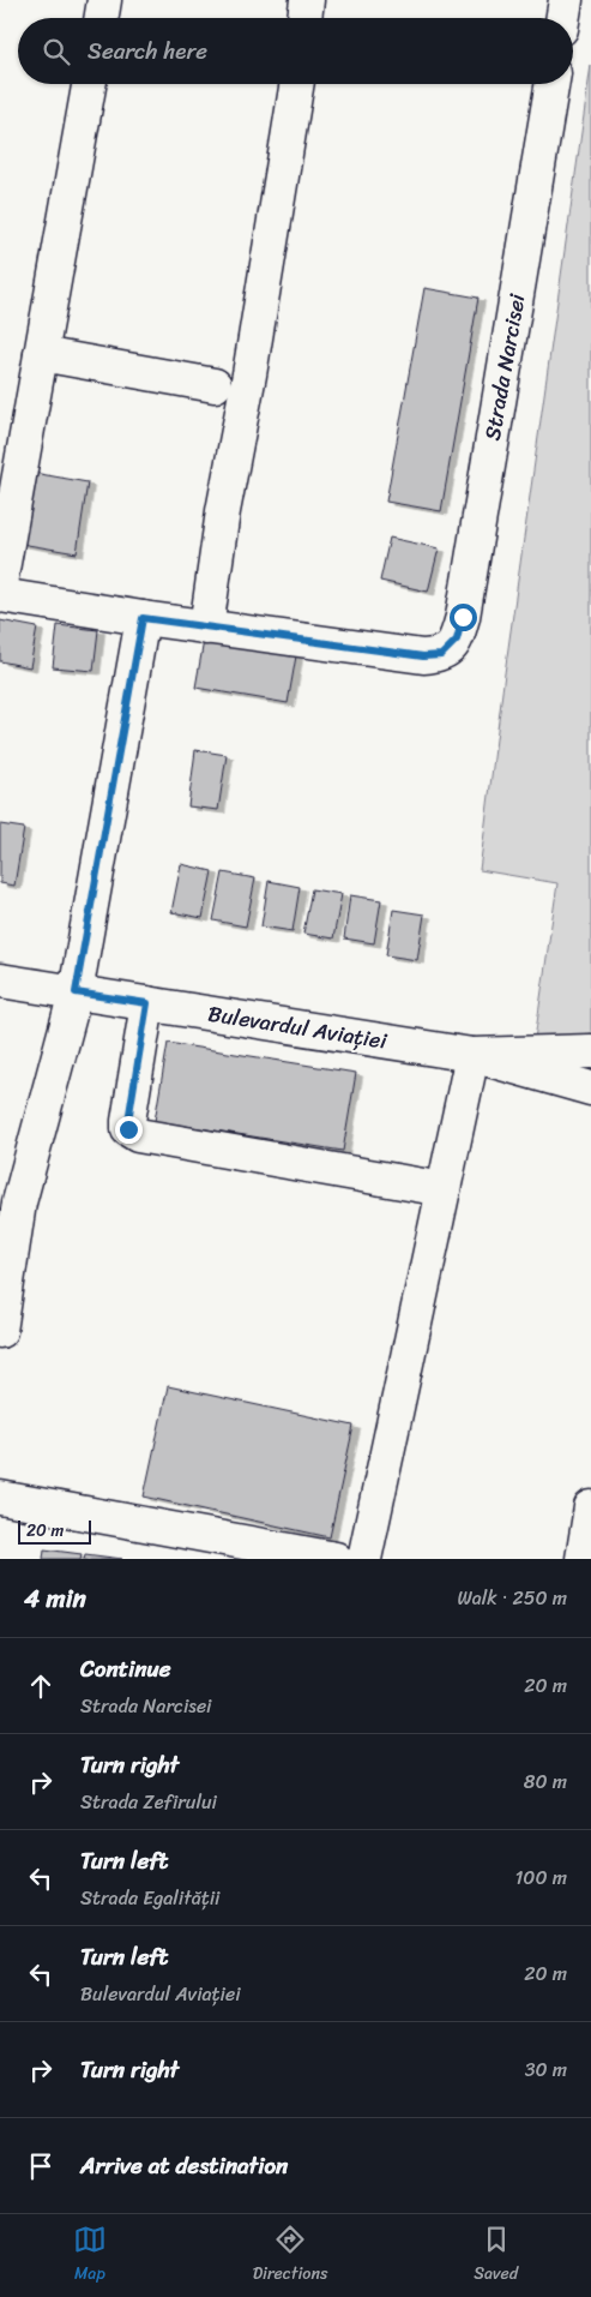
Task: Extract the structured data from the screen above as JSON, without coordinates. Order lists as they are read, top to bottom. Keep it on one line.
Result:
{"streets":{"street":["Strada Narcisei","Bulevardul Aviației"]},"scale_bar":"20 m","page":{"search":"Search here","scale":"20 m","heading":["4 min","Walk · 250 m"],"list":[["Continue","Strada Narcisei","20 m"],["Turn right","Strada Zefirului","80 m"],["Turn left","Strada Egalității","100 m"],["Turn left","Bulevardul Aviației","20 m"],["Turn right","30 m"],"Arrive at destination"],"nav":["Map","Directions","Saved"]}}
